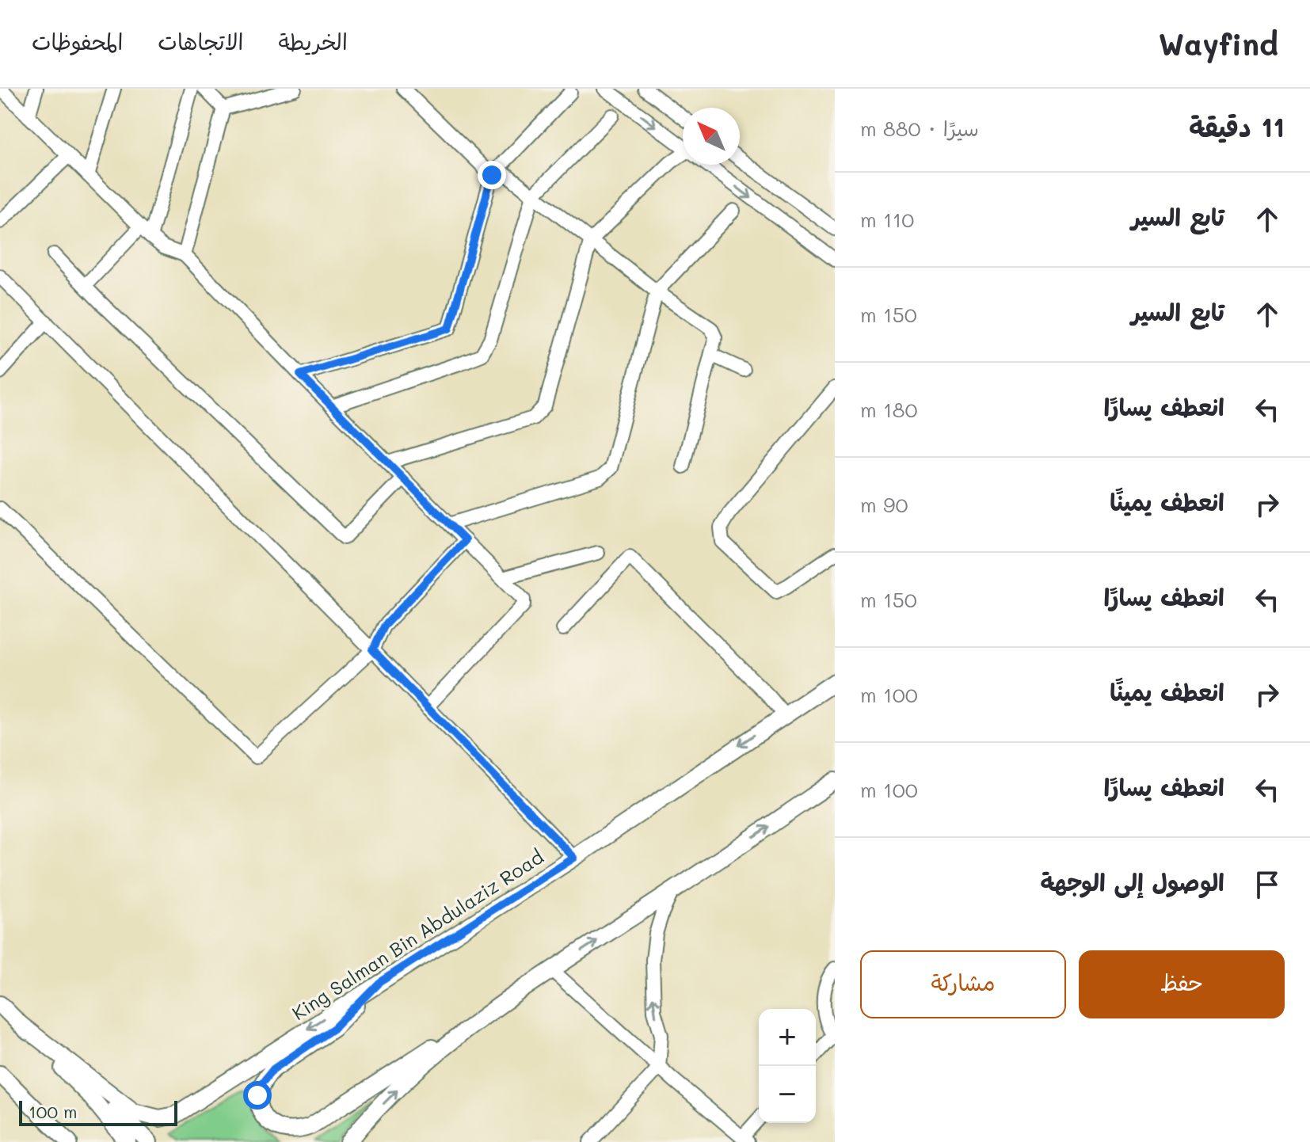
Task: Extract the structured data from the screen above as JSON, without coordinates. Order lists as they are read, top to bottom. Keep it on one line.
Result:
{"streets":{"main road":["King Salman Bin Abdulaziz Road"]},"scale_bar":"100 m","north":"top left","page":{"header":"Wayfind","nav":["الخريطة","الاتجاهات","المحفوظات"],"heading":["11 دقيقة","سيرًا · 880 m"],"list":[["تابع السير","110 m"],["تابع السير","150 m"],["انعطف يسارًا","180 m"],["انعطف يمينًا","90 m"],["انعطف يسارًا","150 m"],["انعطف يمينًا","100 m"],["انعطف يسارًا","100 m"],"الوصول إلى الوجهة"],"buttons":["حفظ","مشاركة"],"map_buttons":["+","−"],"scale":"100 m"}}
